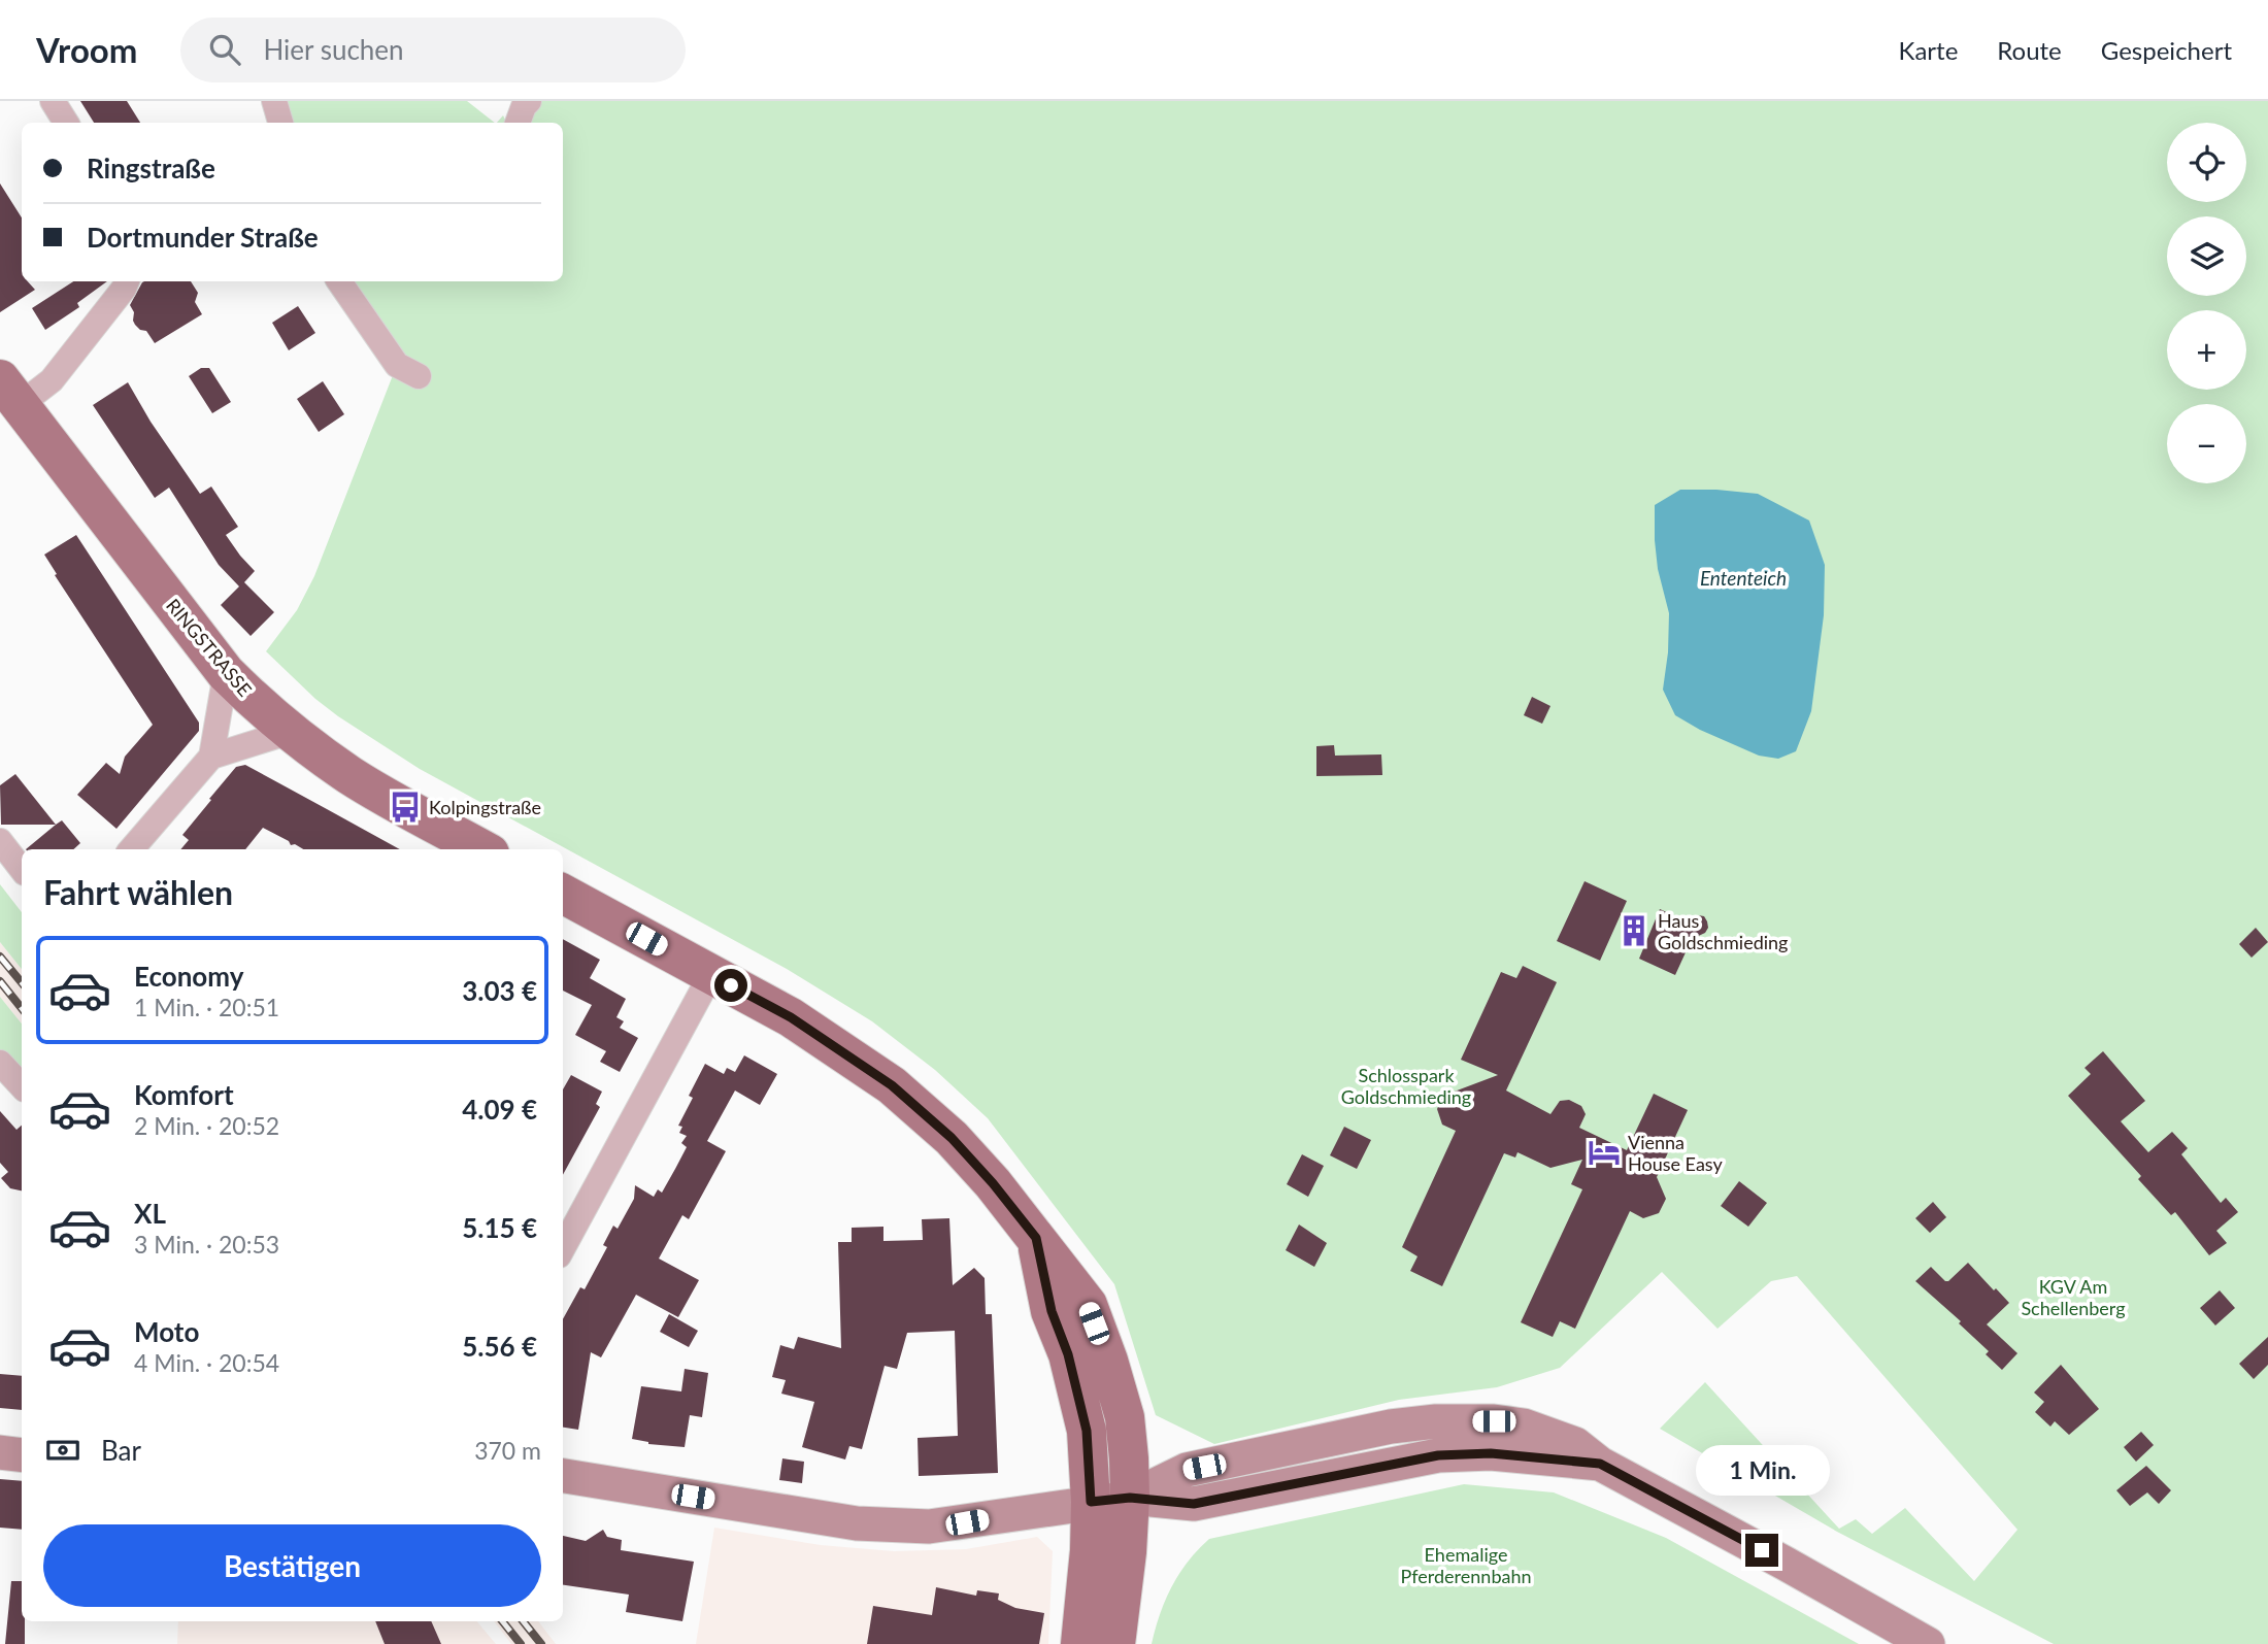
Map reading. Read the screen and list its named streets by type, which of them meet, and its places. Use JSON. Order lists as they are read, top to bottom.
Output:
{
  "streets": {
    "main road": ["RINGSTRASSE"]
  },
  "water": ["Ententeich"],
  "parks": ["Schlosspark Goldschmieding", "KGV Am Schellenberg", "Ehemalige Pferderennbahn"],
  "places": {
    "bus stop": ["Kolpingstraße"],
    "building": ["Haus Goldschmieding"],
    "hotel": ["Vienna House Easy"]
  },
  "page": {
    "header": "Vroom",
    "search": "Hier suchen",
    "nav": ["Karte", "Route", "Gespeichert"],
    "map_buttons": ["+", "−"],
    "banner": ["Ringstraße", "Dortmunder Straße"],
    "heading": "Fahrt wählen",
    "list": [
      {
        "name": "Economy",
        "note": "1 Min. · 20:51",
        "value": "3.03 €"
      },
      {
        "name": "Komfort",
        "note": "2 Min. · 20:52",
        "value": "4.09 €"
      },
      {
        "name": "XL",
        "note": "3 Min. · 20:53",
        "value": "5.15 €"
      },
      {
        "name": "Moto",
        "note": "4 Min. · 20:54",
        "value": "5.56 €"
      }
    ],
    "pay": ["Bar", "370 m"],
    "bubble": "1 Min.",
    "buttons": "Bestätigen"
  }
}
